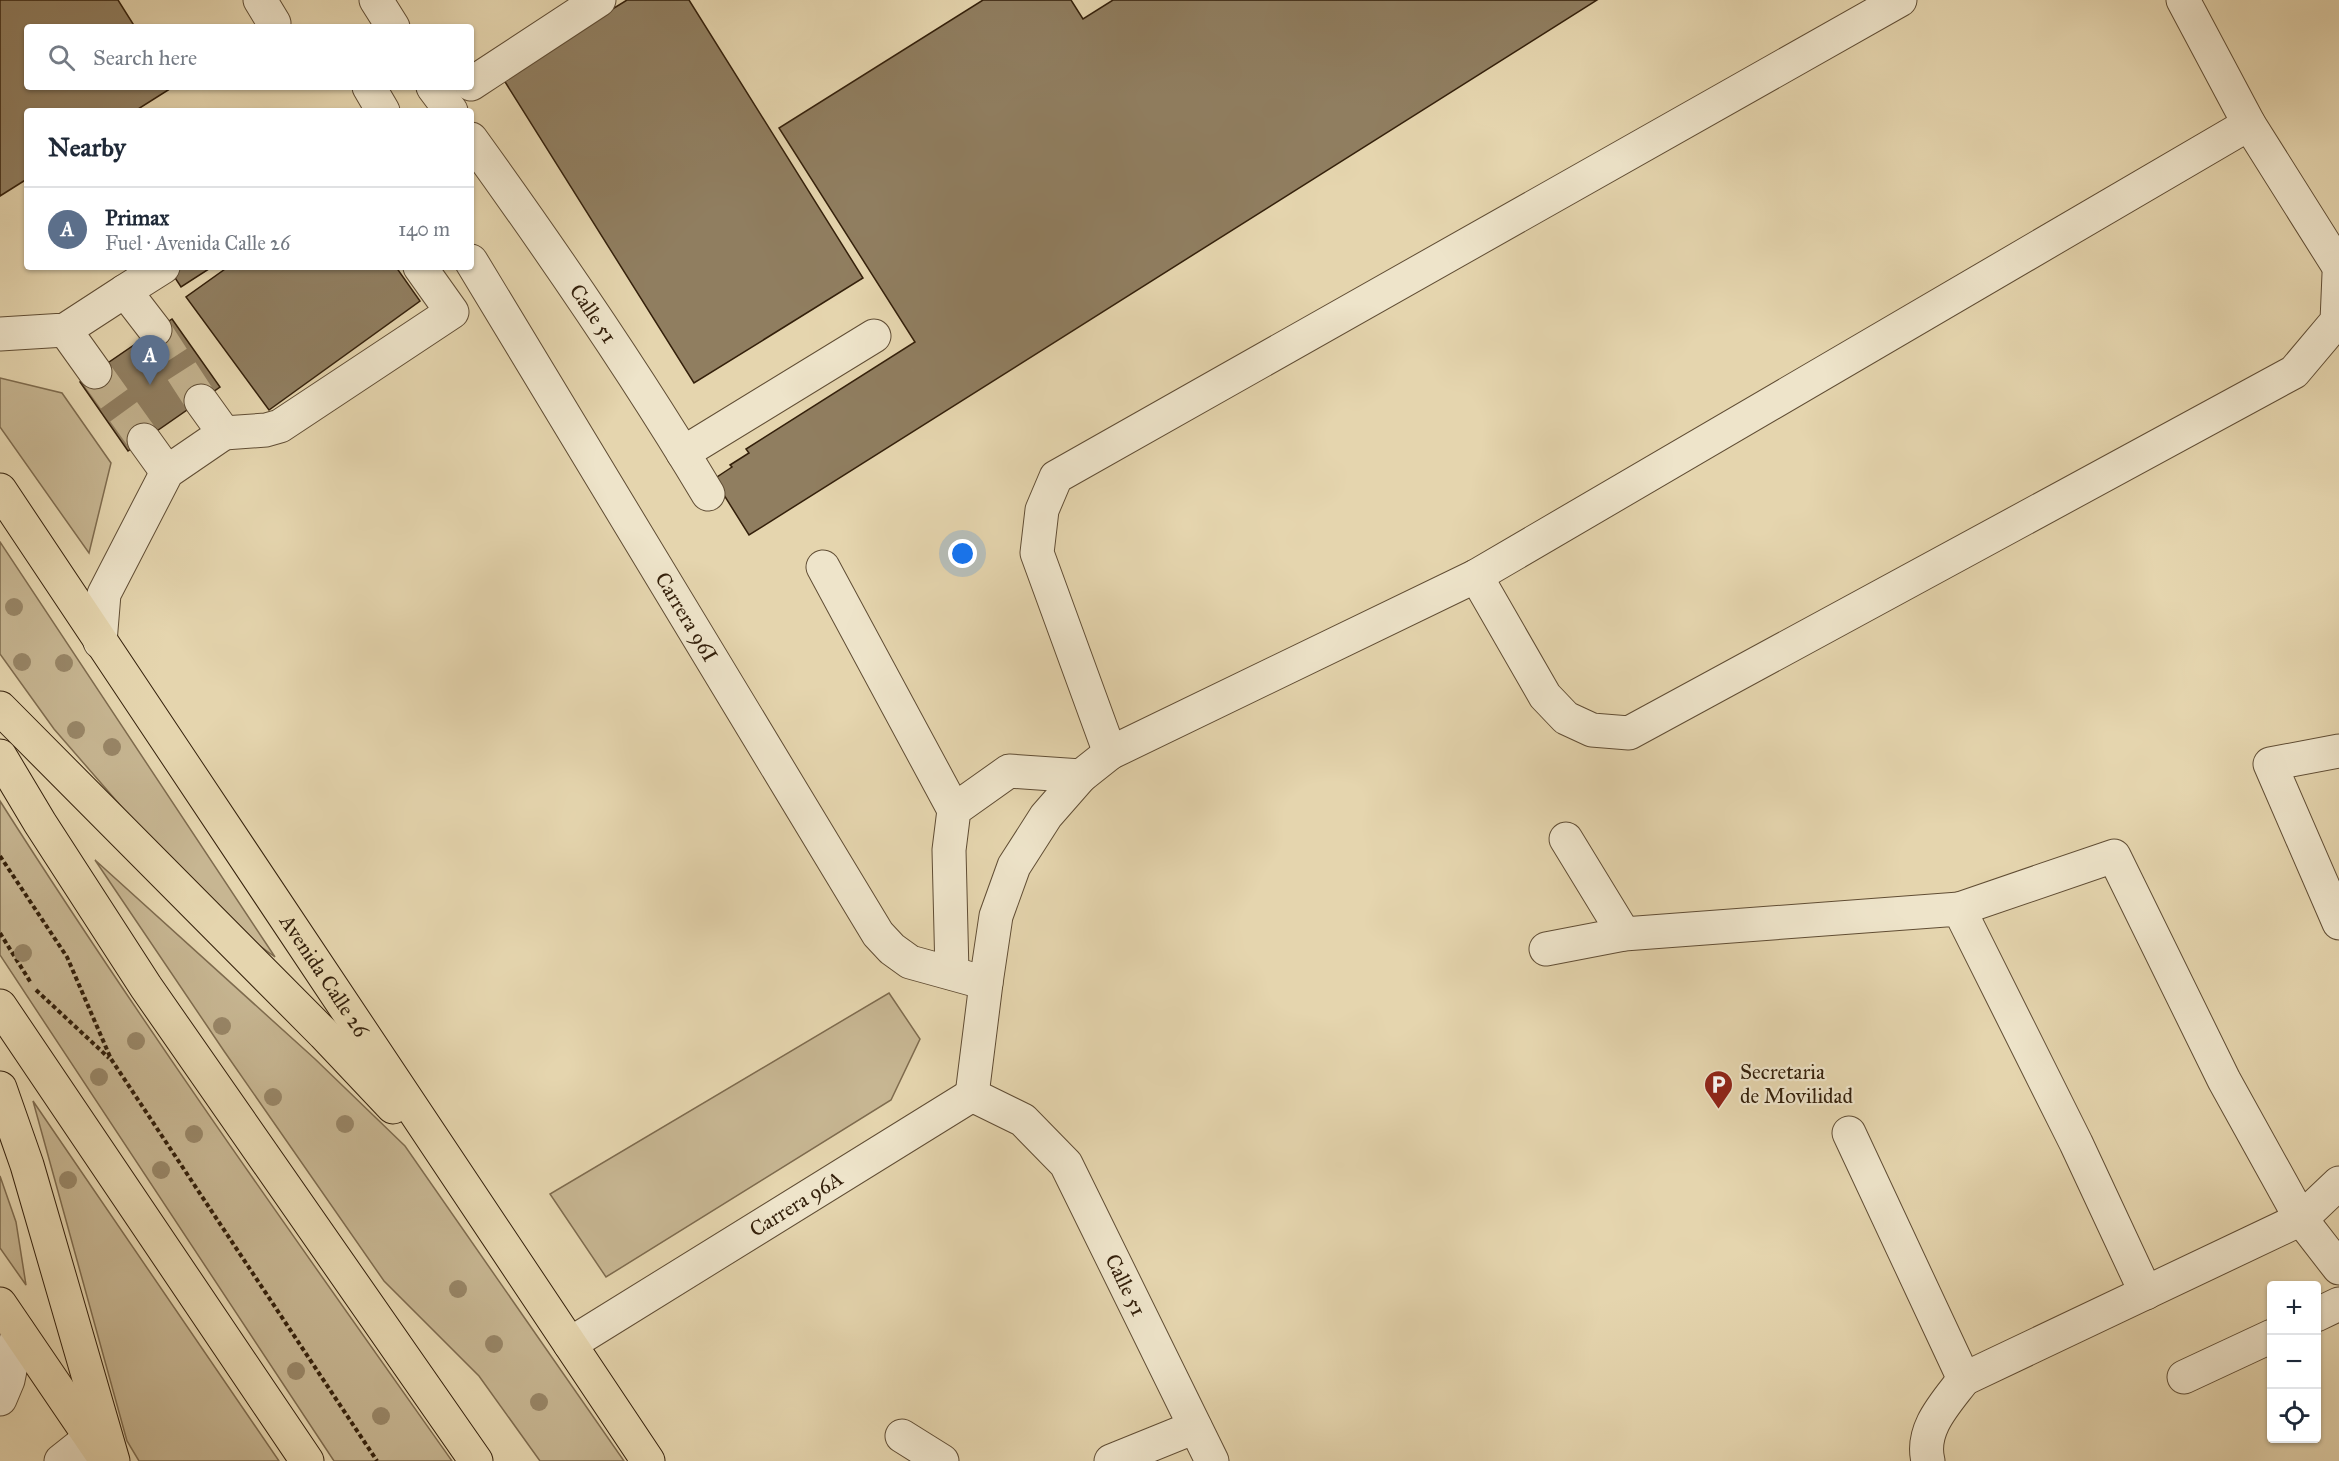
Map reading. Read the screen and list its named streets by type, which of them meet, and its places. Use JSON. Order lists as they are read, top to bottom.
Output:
{
  "streets": {
    "main road": ["Avenida Calle 26"],
    "street": ["Calle 51", "Carrera 96I", "Carrera 96A"]
  },
  "crossings": [
    ["Calle 51", "Carrera 96A"],
    ["Avenida Calle 26", "Carrera 96A"]
  ],
  "places": {
    "parking": ["Secretaria de Movilidad"]
  },
  "page": {
    "search": "Search here",
    "heading": "Nearby",
    "list": [
      {
        "mark": "A",
        "name": "Primax",
        "note": "Fuel · Avenida Calle 26",
        "value": "140 m"
      }
    ],
    "pins": "A",
    "map_buttons": ["+", "−"]
  }
}
